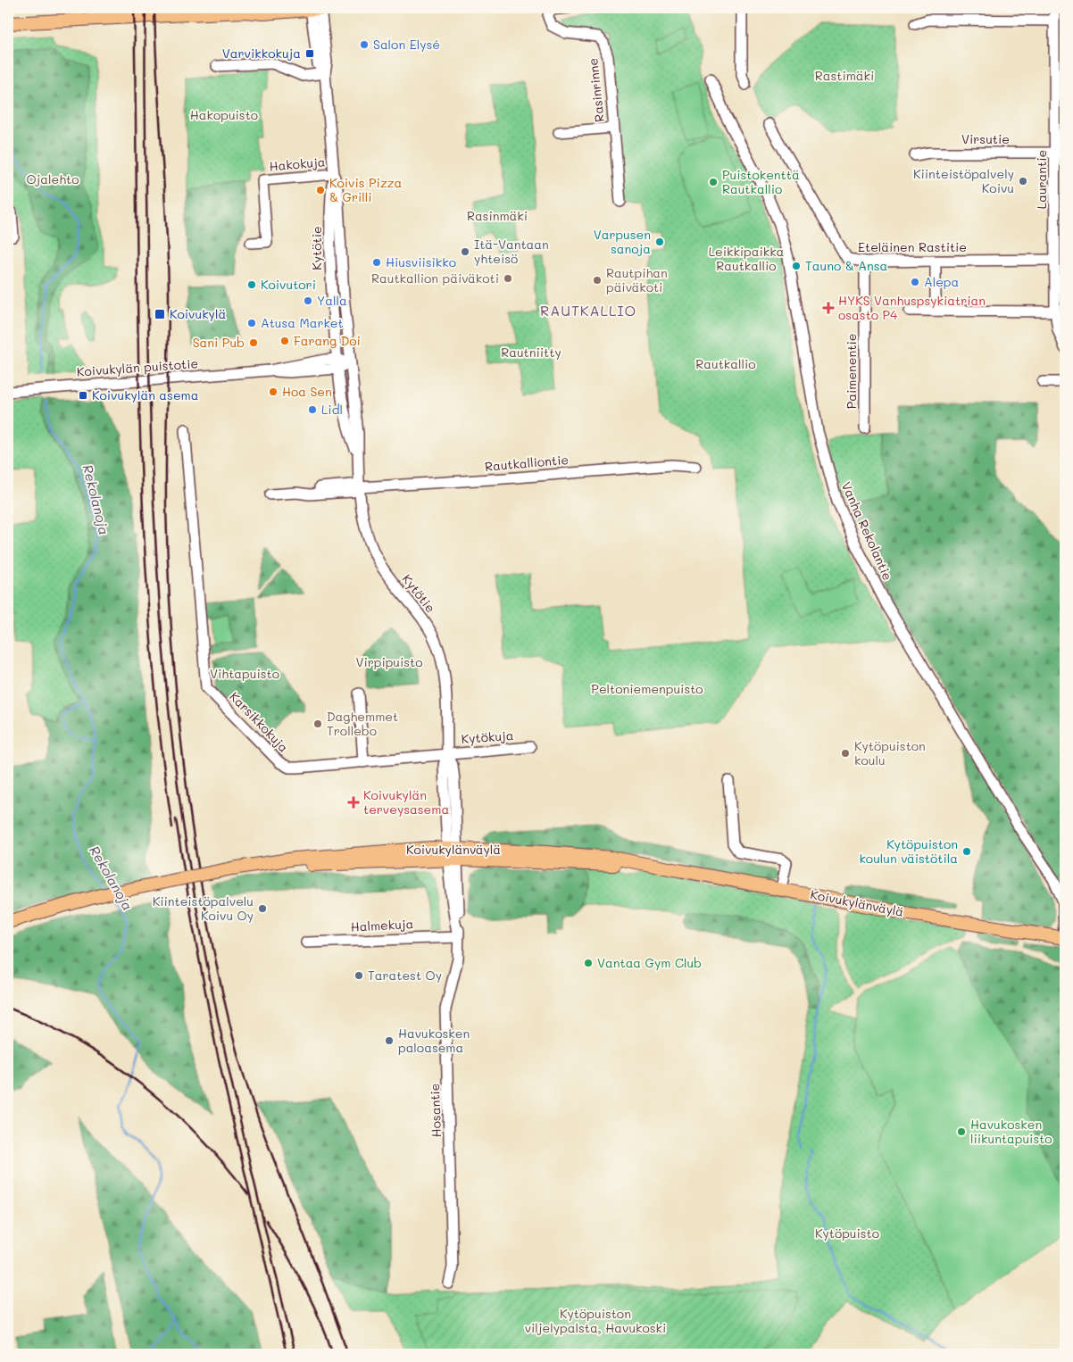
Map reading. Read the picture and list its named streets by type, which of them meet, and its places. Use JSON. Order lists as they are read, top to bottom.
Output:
{
  "streets": {
    "main road": ["Koivukylänväylä"],
    "street": [
      "Rasinrinne",
      "Virsutie",
      "Hakokuja",
      "Laurantie",
      "Eteläinen Rastitie",
      "Kytötie",
      "Koivukylän puistotie",
      "Paimenentie",
      "Rautkalliontie",
      "Vanha Rekolantie",
      "Karsikkokuja",
      "Kytökuja",
      "Halmekuja",
      "Hosantie"
    ]
  },
  "crossings": [
    ["Virsutie", "Laurantie"],
    ["Hakokuja", "Kytötie"],
    ["Laurantie", "Eteläinen Rastitie"],
    ["Eteläinen Rastitie", "Paimenentie"],
    ["Kytötie", "Koivukylän puistotie"],
    ["Kytötie", "Rautkalliontie"],
    ["Kytötie", "Karsikkokuja"],
    ["Kytötie", "Kytökuja"],
    ["Kytötie", "Koivukylänväylä"],
    ["Kytötie", "Hosantie"],
    ["Vanha Rekolantie", "Koivukylänväylä"],
    ["Karsikkokuja", "Kytökuja"],
    ["Koivukylänväylä", "Hosantie"],
    ["Halmekuja", "Hosantie"]
  ],
  "districts": ["RAUTKALLIO"],
  "water": ["Rekolanoja"],
  "parks": [
    "Rastimäki",
    "Hakopuisto",
    "Ojalehto",
    "Rasinmäki",
    "Leikkipaikka Rautkallio",
    "Rautniitty",
    "Rautkallio",
    "Virpipuisto",
    "Vihtapuisto",
    "Peltoniemenpuisto",
    "Kytöpuisto",
    "Kytöpuiston viljelypalsta, Havukoski"
  ],
  "places": {
    "other": [
      "Salon Elysé",
      "Kiinteistöpalvely Koivu",
      "Puistokenttä Rautkallio",
      "Koivis Pizza & Grilli",
      "Varpusen sanoja",
      "Itä-Vantaan yhteisö",
      "Hiusviisikko",
      "Tauno & Ansa",
      "Rautkallion päiväkoti",
      "Rautpihan päiväkoti",
      "Alepa",
      "Koivutori",
      "Yalla",
      "Atusa Market",
      "Farang Doi",
      "Sani Pub",
      "Hoa Sen",
      "Lidl",
      "Daghemmet Trollebo",
      "Kytöpuiston koulu",
      "Kytöpuiston koulun väistötila",
      "Kiinteistöpalvelu Koivu Oy",
      "Vantaa Gym Club",
      "Taratest Oy",
      "Havukosken paloasema",
      "Havukosken liikuntapuisto"
    ],
    "transit": ["Varvikkokuja", "Koivukylä", "Koivukylän asema"],
    "health": ["HYKS Vanhuspsykiatrian osasto P4", "Koivukylän terveysasema"]
  }
}
